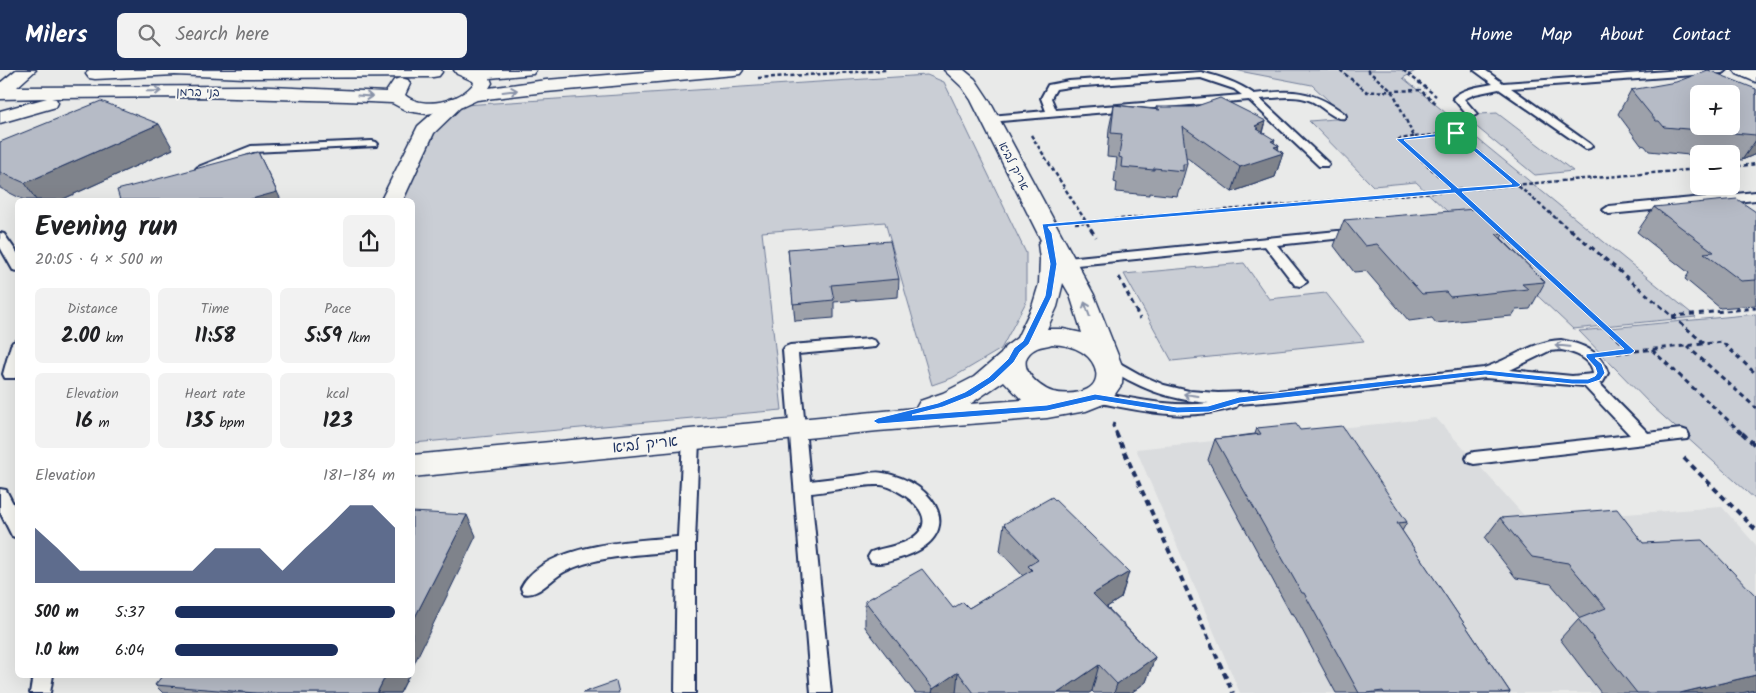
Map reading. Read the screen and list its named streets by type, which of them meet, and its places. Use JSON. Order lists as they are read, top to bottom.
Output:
{
  "streets": {
    "street": ["בני ברמן", "אריק לביא"]
  },
  "page": {
    "header": "Milers",
    "search": "Search here",
    "nav": [
      "Home",
      "Map",
      "About",
      "Contact"
    ],
    "map_buttons": ["+", "−"],
    "heading": ["Evening run", "20:05 · 4 × 500 m"],
    "stats": [
      ["Distance", "2.00 km"],
      ["Time", "11:58"],
      ["Pace", "5:59 /km"],
      ["Elevation", "16 m"],
      ["Heart rate", "135 bpm"],
      ["kcal", "123"]
    ],
    "chart": ["Elevation", "181–184 m"],
    "list": [
      {
        "name": "500 m",
        "note": "5:37"
      },
      {
        "name": "1.0 km",
        "note": "6:04"
      }
    ]
  }
}
